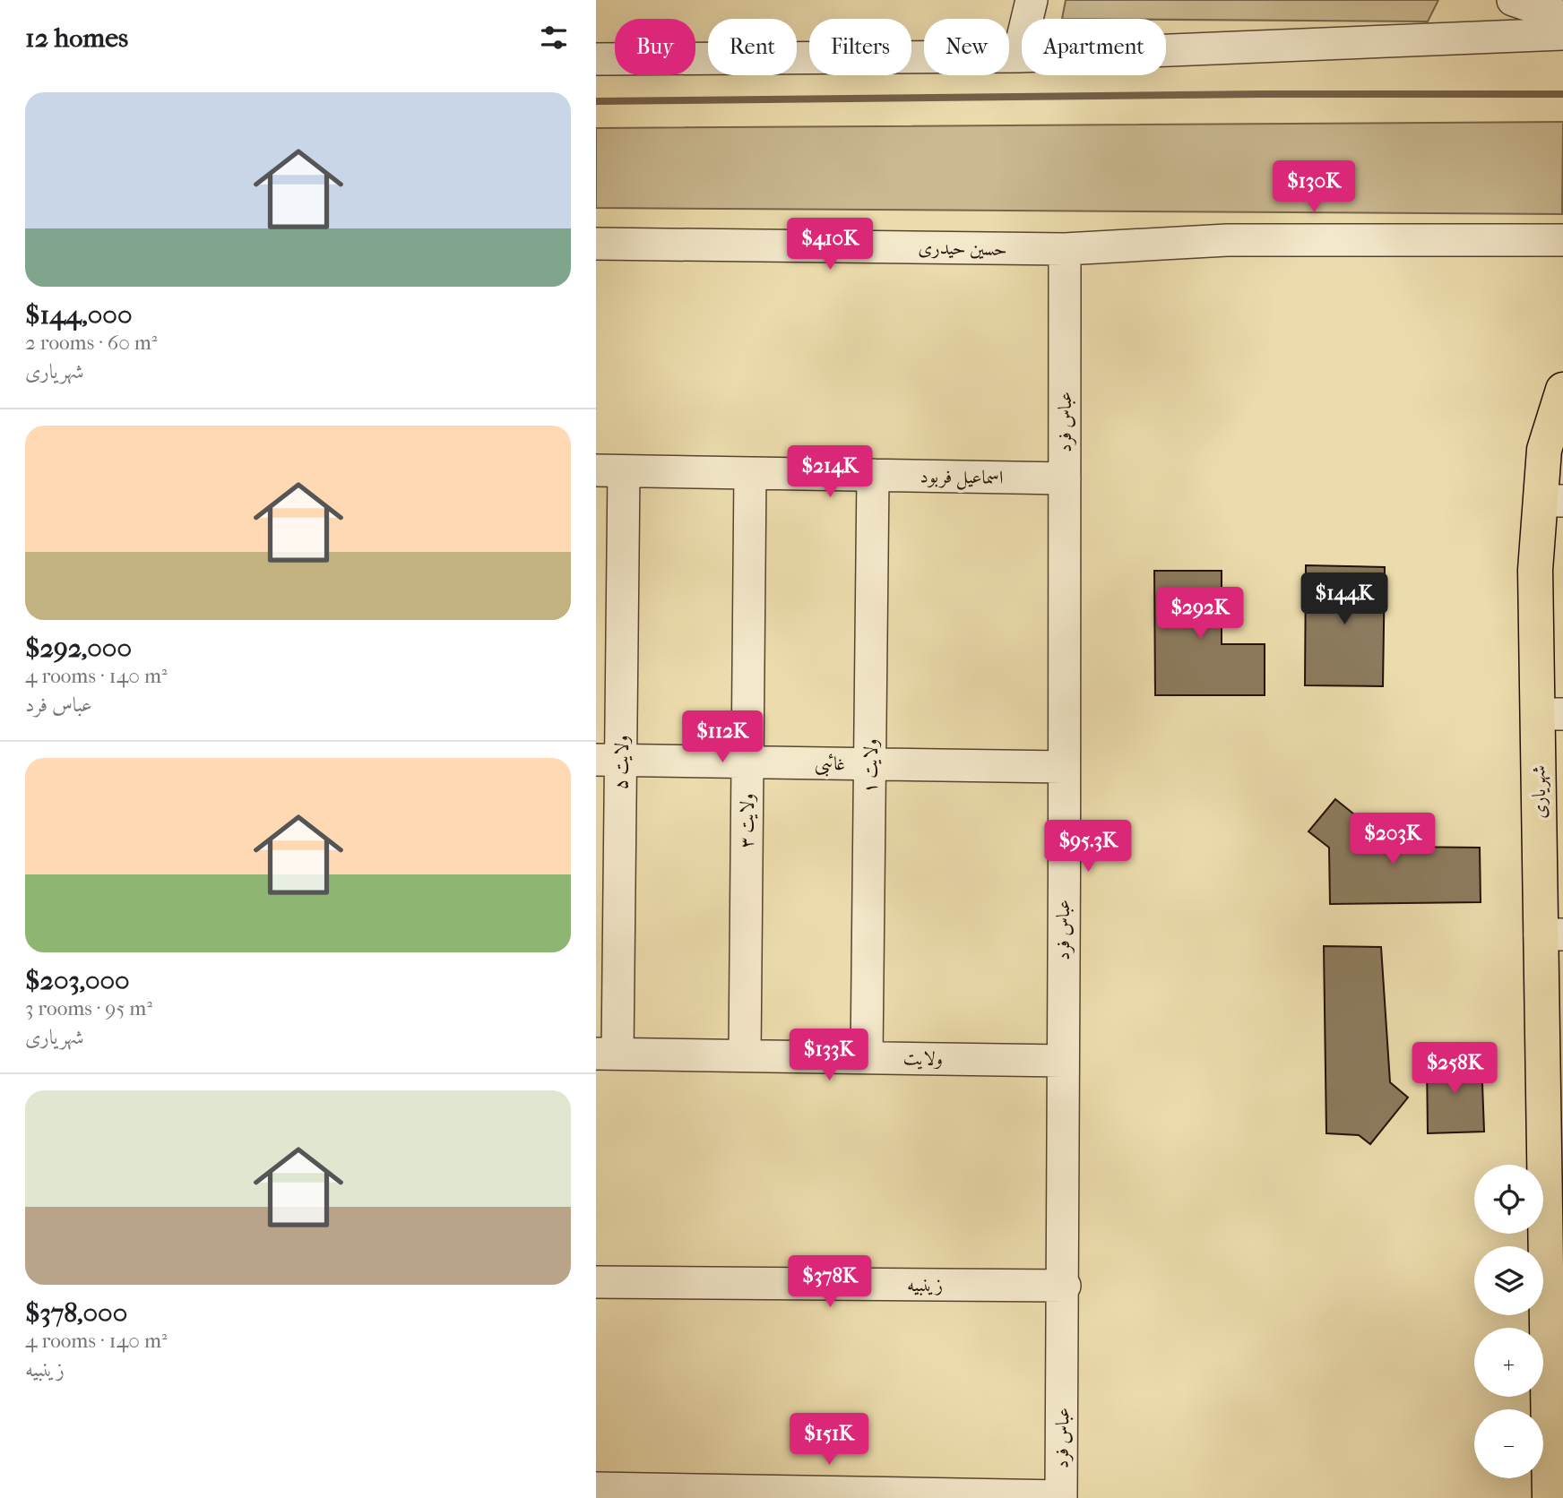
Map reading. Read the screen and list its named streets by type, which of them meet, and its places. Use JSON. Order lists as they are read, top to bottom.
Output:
{
  "streets": {
    "main road": ["شهریاری"],
    "street": [
      "حسین حیدری",
      "عباس فرد",
      "اسماعیل فربود",
      "ولایت ۵",
      "غائبی",
      "ولایت ۱",
      "ولایت ۳",
      "ولایت",
      "زینبیه"
    ]
  },
  "crossings": [
    ["حسین حیدری", "عباس فرد"],
    ["عباس فرد", "اسماعیل فربود"],
    ["عباس فرد", "غائبی"],
    ["عباس فرد", "ولایت"],
    ["عباس فرد", "زینبیه"],
    ["اسماعیل فربود", "ولایت ۵"],
    ["اسماعیل فربود", "ولایت ۱"],
    ["اسماعیل فربود", "ولایت ۳"],
    ["ولایت ۵", "غائبی"],
    ["ولایت ۵", "ولایت"],
    ["غائبی", "ولایت ۱"],
    ["غائبی", "ولایت ۳"],
    ["ولایت ۱", "ولایت"],
    ["ولایت ۳", "ولایت"]
  ],
  "page": {
    "heading": "12 homes",
    "chip": [
      "Buy",
      "Rent",
      "Filters",
      "New",
      "Apartment"
    ],
    "list": [
      {
        "name": "$144,000",
        "note": "2 rooms · 60 m² · شهریاری"
      },
      {
        "name": "$292,000",
        "note": "4 rooms · 140 m² · عباس فرد"
      },
      {
        "name": "$203,000",
        "note": "3 rooms · 95 m² · شهریاری"
      },
      {
        "name": "$378,000",
        "note": "4 rooms · 140 m² · زینبیه"
      }
    ],
    "price": [
      "$130K",
      "$410K",
      "$214K",
      "$144K",
      "$292K",
      "$112K",
      "$203K",
      "$95.3K",
      "$133K",
      "$258K",
      "$378K",
      "$151K"
    ],
    "map_buttons": ["+", "−"]
  }
}
